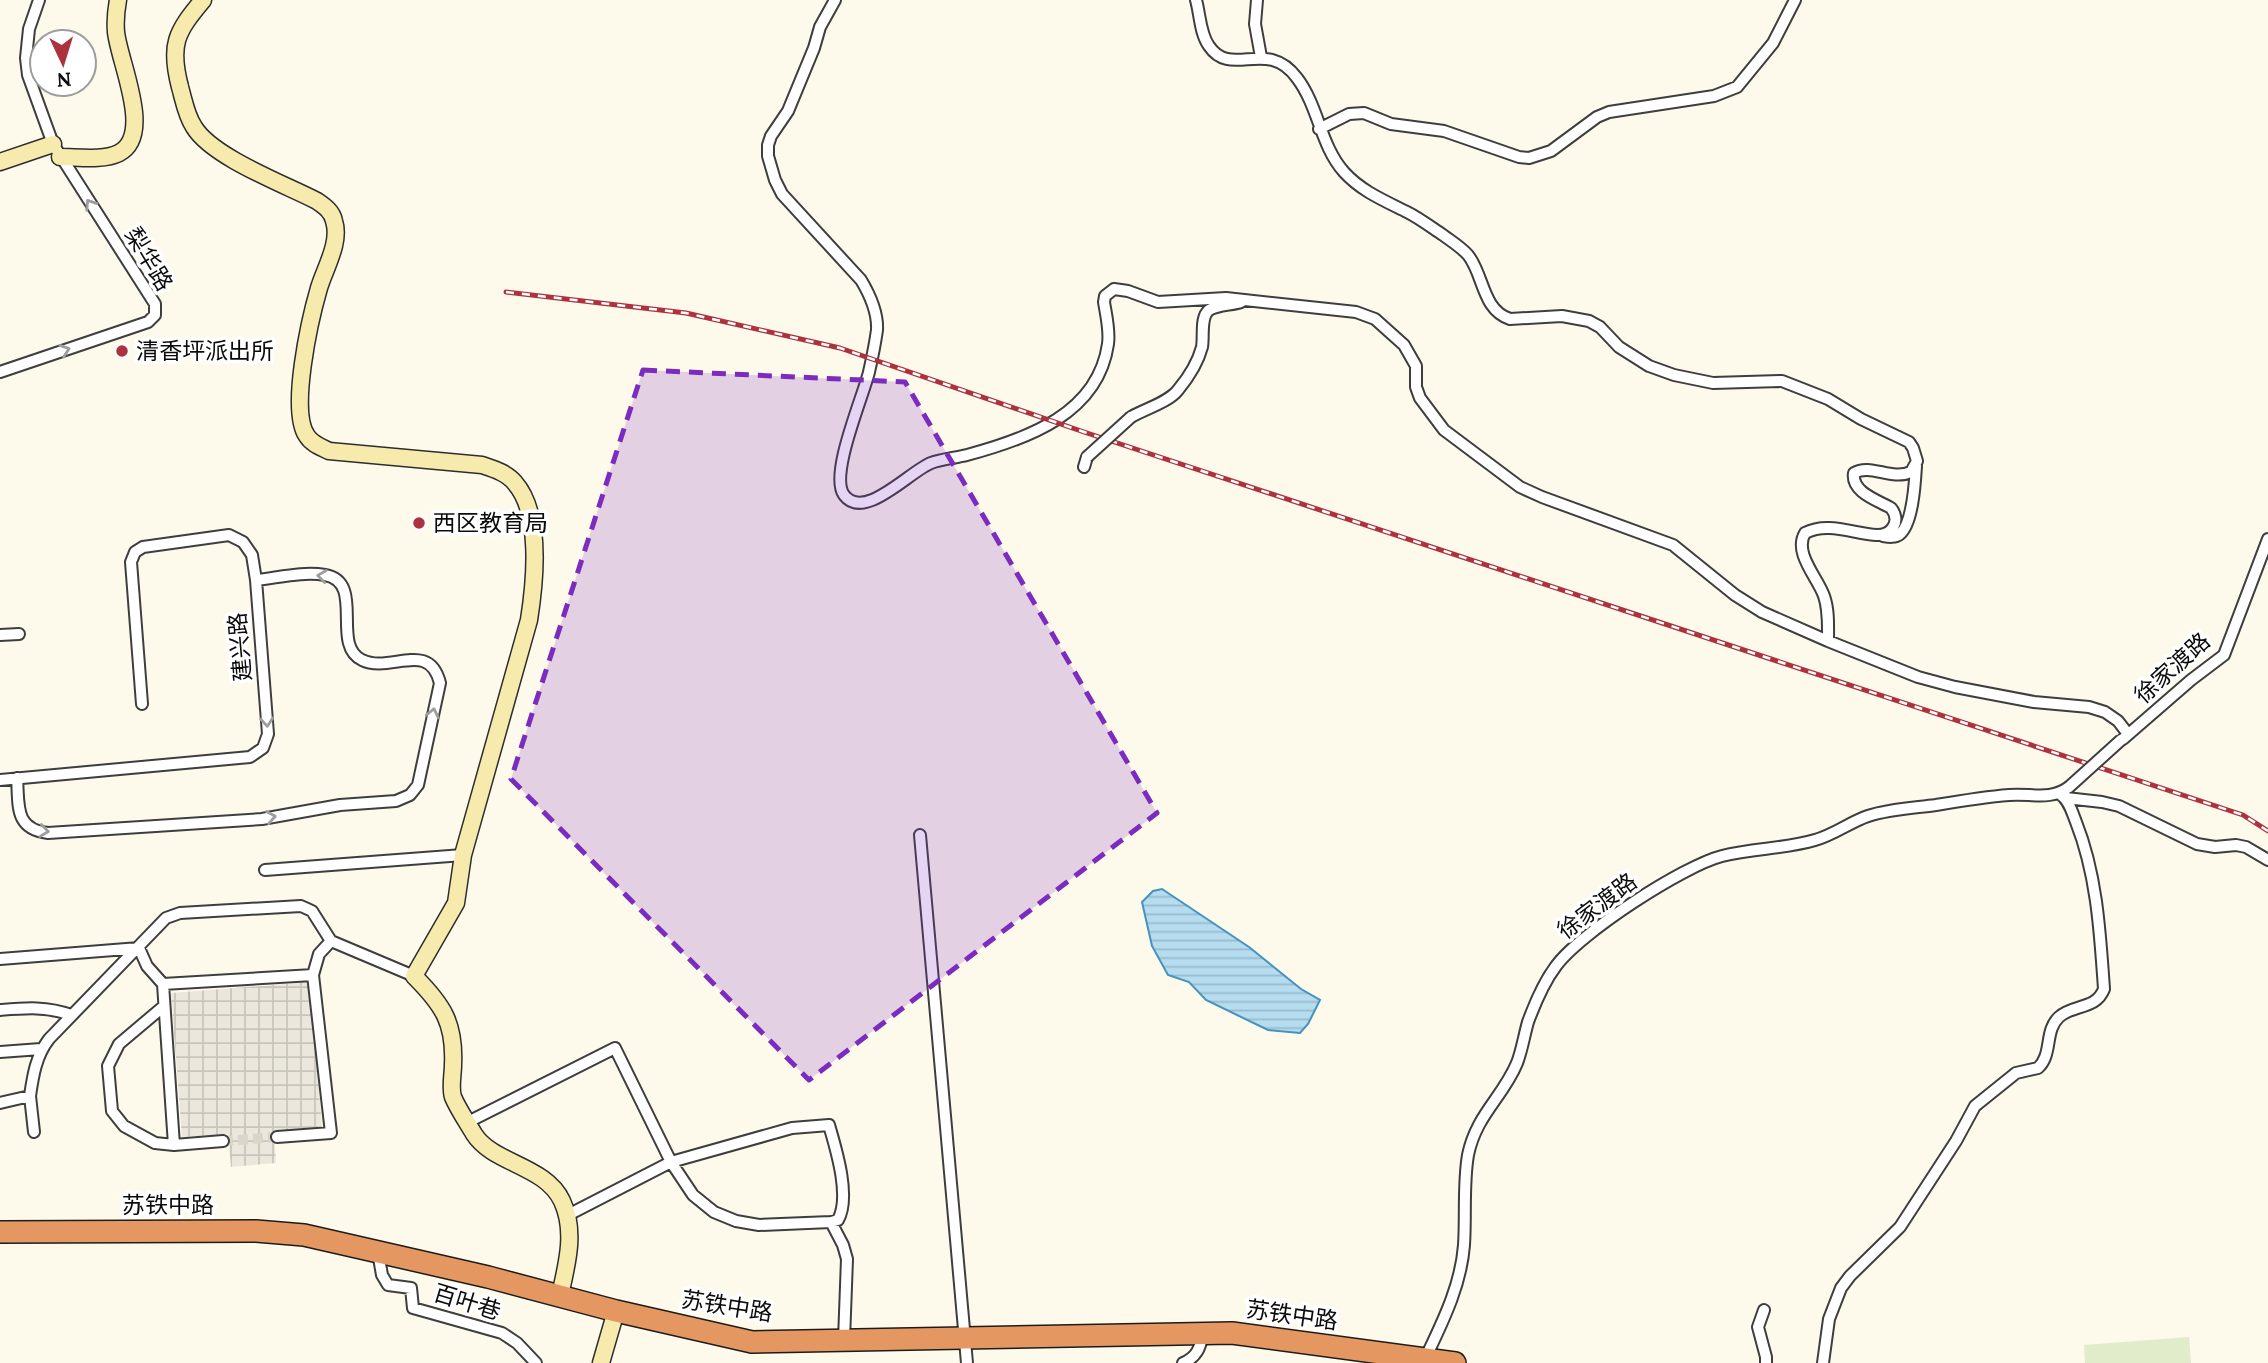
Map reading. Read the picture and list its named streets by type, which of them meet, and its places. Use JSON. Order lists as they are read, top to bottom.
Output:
{
  "streets": {
    "highway": ["苏铁中路"],
    "street": [
      "梨华路",
      "建兴路",
      "徐家渡路",
      "百叶巷"
    ]
  },
  "crossings": [
    ["徐家渡路", "苏铁中路"],
    ["苏铁中路", "百叶巷"]
  ],
  "places": ["清香坪派出所", "西区教育局"],
  "north": "bottom"
}
